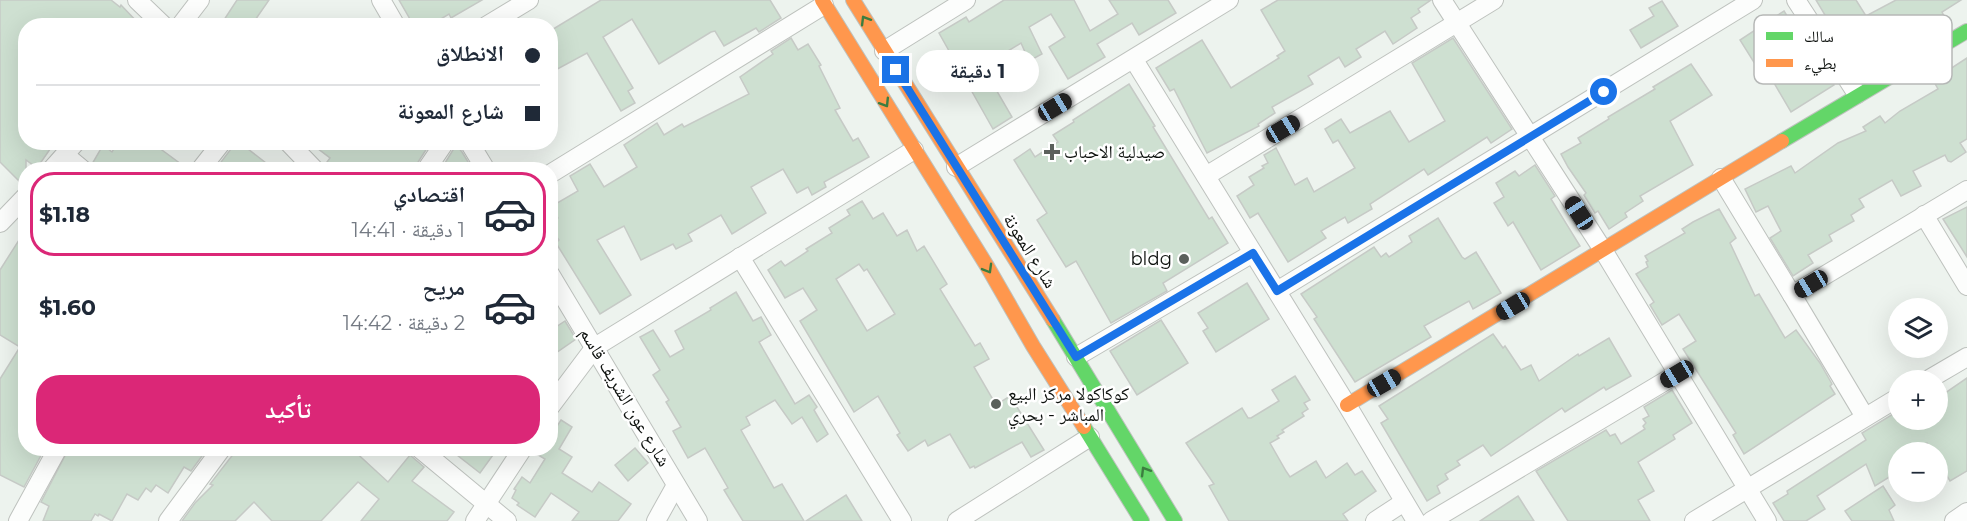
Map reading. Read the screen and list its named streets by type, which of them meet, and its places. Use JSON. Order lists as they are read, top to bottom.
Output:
{
  "streets": {
    "main road": ["شارع المعونة"],
    "street": ["شارع عون الشريف قاسم"]
  },
  "places": {
    "health": ["صيدلية الاحباب"],
    "other": ["bldg", "كوكاكولا مركز البيع المباشر - بحري"]
  },
  "legend": ["سالك", "بطيء"],
  "page": {
    "banner": ["الانطلاق", "شارع المعونة"],
    "bubble": "1 دقيقة",
    "list": [
      {
        "name": "اقتصادي",
        "note": "1 دقيقة · 14:41",
        "value": "$1.18"
      },
      {
        "name": "مريح",
        "note": "2 دقيقة · 14:42",
        "value": "$1.60"
      }
    ],
    "map_buttons": ["+", "−"],
    "buttons": "تأكيد"
  }
}
